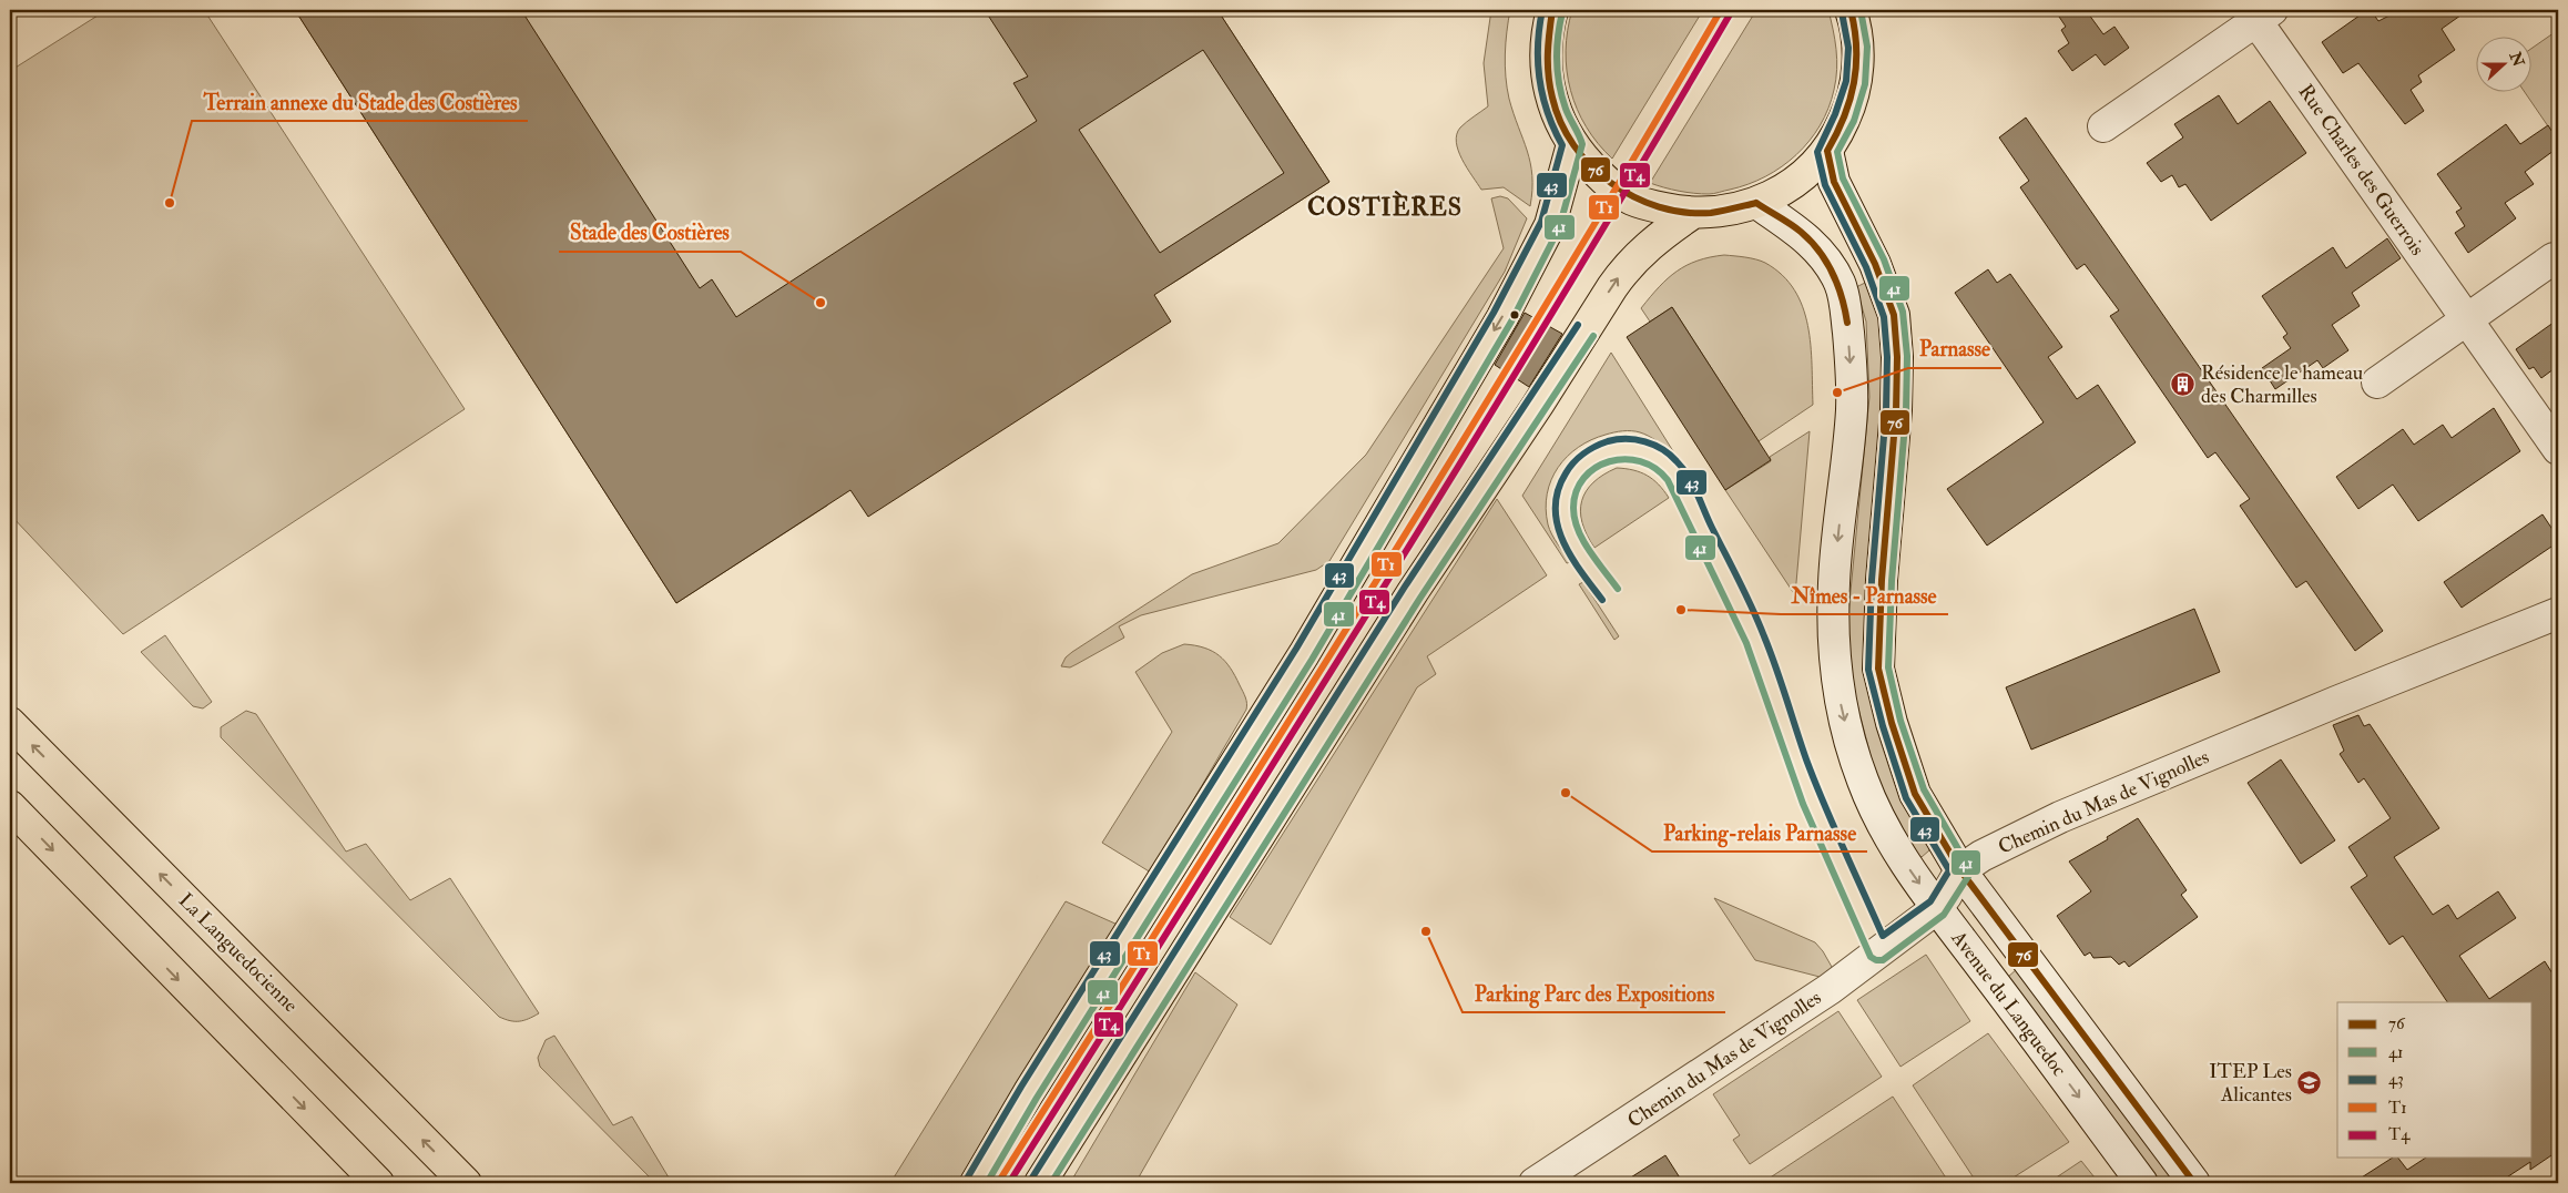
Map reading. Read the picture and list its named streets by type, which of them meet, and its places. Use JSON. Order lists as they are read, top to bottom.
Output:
{
  "streets": {
    "main road": ["La Languedocienne"],
    "street": ["Rue Charles des Guerrois", "Chemin du Mas de Vignolles", "Avenue du Languedoc"]
  },
  "crossings": [
    ["Chemin du Mas de Vignolles", "Avenue du Languedoc"]
  ],
  "districts": ["COSTIÈRES"],
  "places": {
    "other": [
      "Terrain annexe du Stade des Costières",
      "Stade des Costières",
      "Parnasse",
      "Nîmes - Parnasse",
      "Parking-relais Parnasse",
      "Parking Parc des Expositions"
    ],
    "building": ["Résidence le hameau des Charmilles"],
    "school or university": ["ITEP Les Alicantes"]
  },
  "lines": [
    "transit line 76",
    "transit line 41",
    "transit line 43",
    "transit line T1",
    "transit line T4"
  ],
  "legend": [
    "76",
    "41",
    "43",
    "T1",
    "T4"
  ],
  "north": "right"
}
